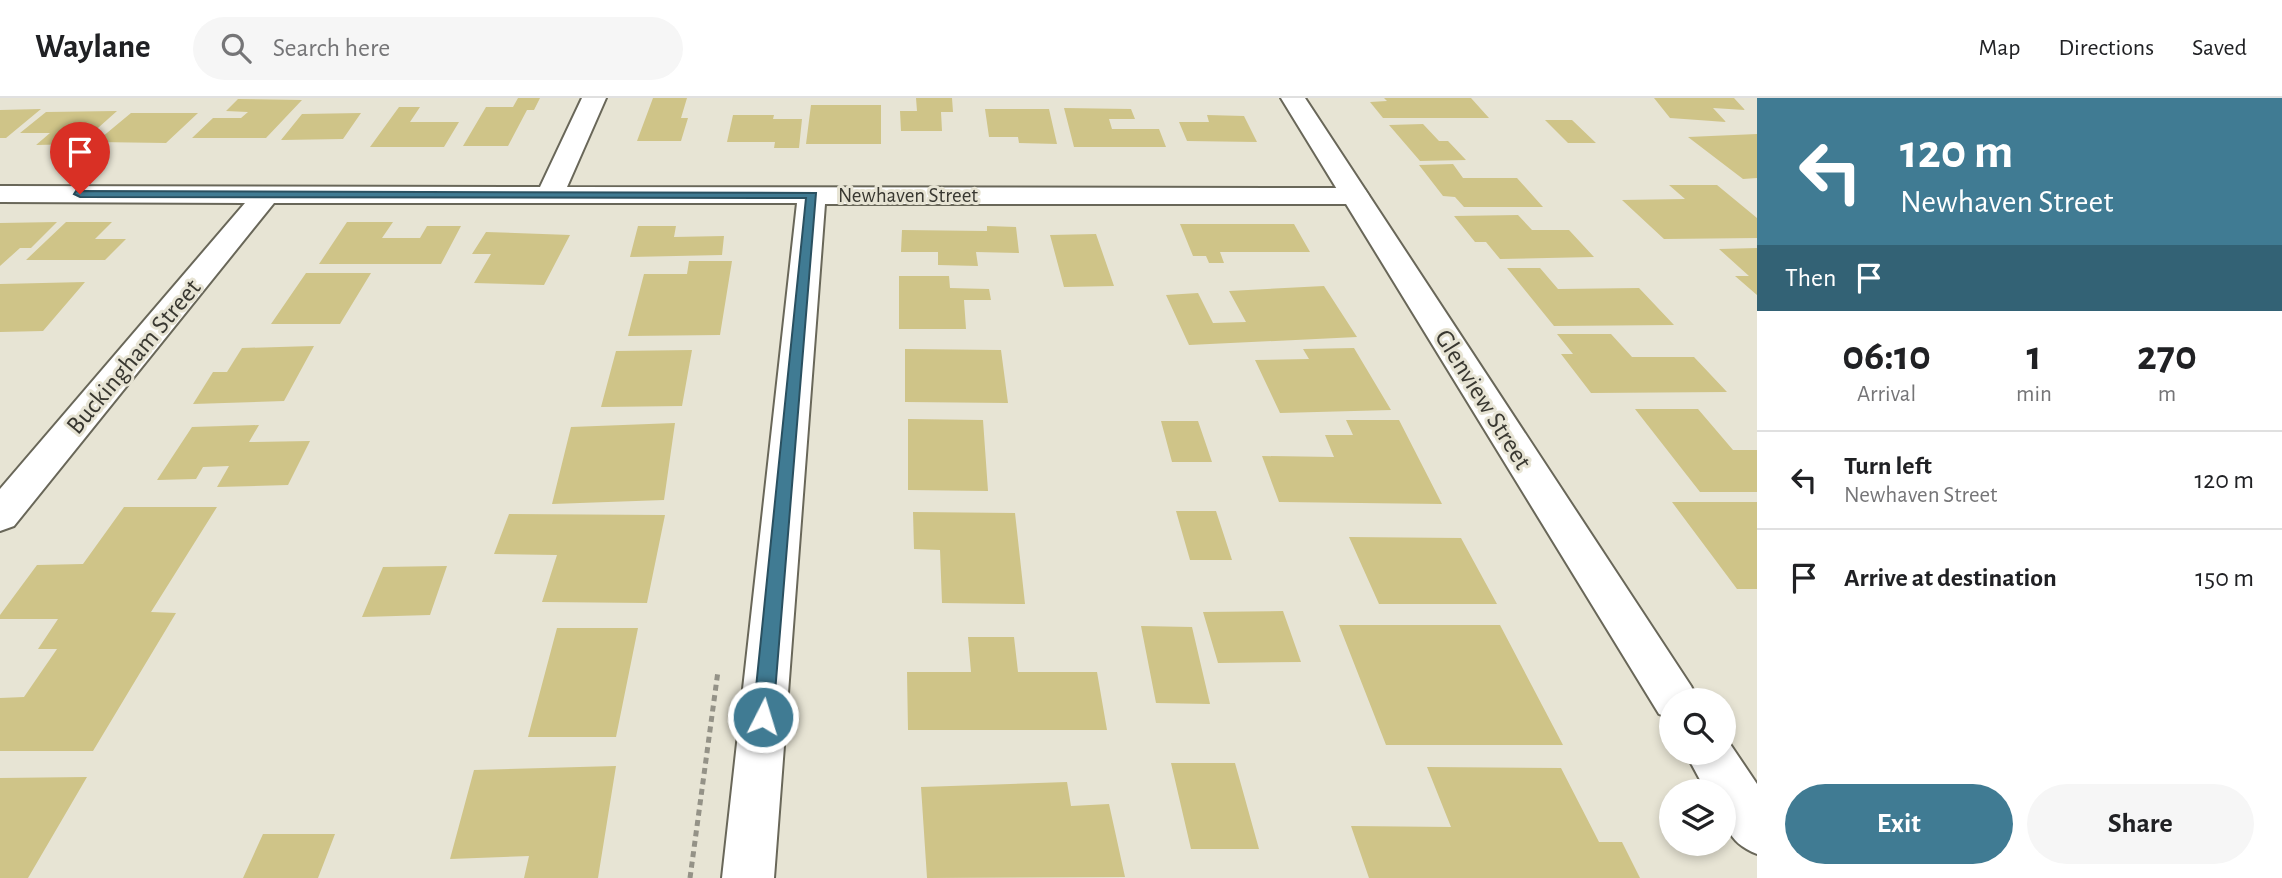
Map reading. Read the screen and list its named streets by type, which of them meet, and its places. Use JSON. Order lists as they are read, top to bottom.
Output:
{
  "streets": {
    "street": ["Newhaven Street", "Buckingham Street", "Glenview Street"]
  },
  "crossings": [
    ["Newhaven Street", "Buckingham Street"],
    ["Newhaven Street", "Glenview Street"]
  ],
  "page": {
    "header": "Waylane",
    "search": "Search here",
    "nav": ["Map", "Directions", "Saved"],
    "turn": ["120 m", "Newhaven Street"],
    "then": "Then",
    "eta": [
      "06:10",
      "Arrival",
      "1",
      "min",
      "270",
      "m"
    ],
    "list": [
      {
        "name": "Turn left",
        "note": "Newhaven Street",
        "value": "120 m"
      },
      {
        "name": "Arrive at destination",
        "value": "150 m"
      }
    ],
    "buttons": ["Exit", "Share"]
  }
}
